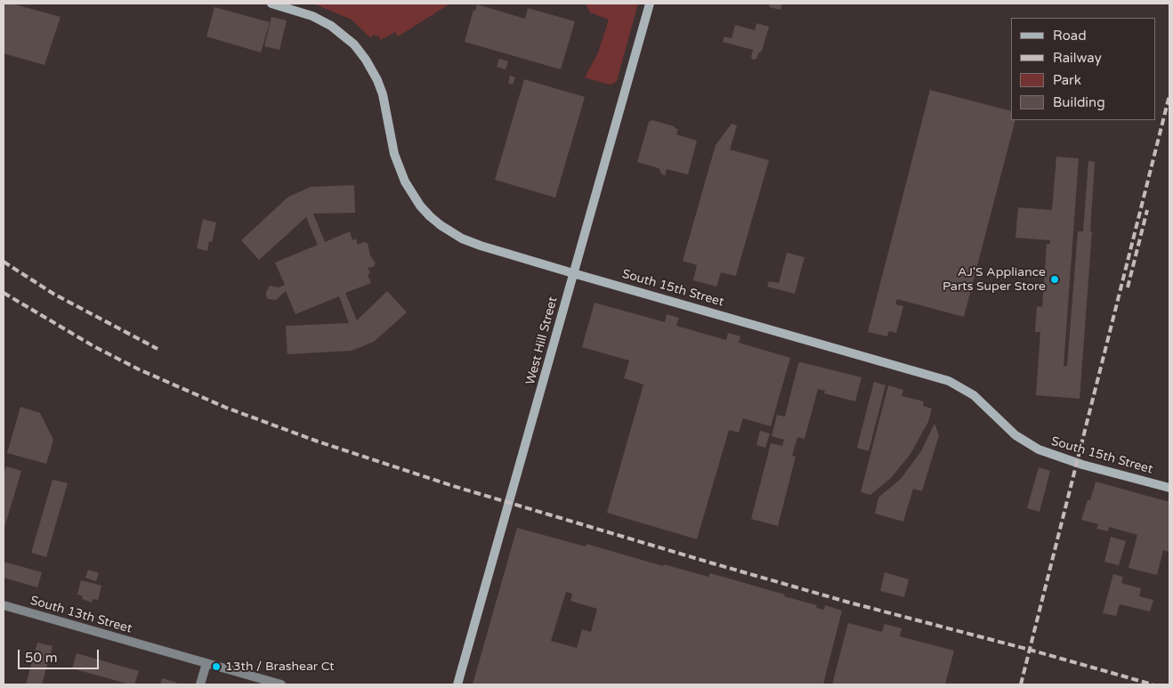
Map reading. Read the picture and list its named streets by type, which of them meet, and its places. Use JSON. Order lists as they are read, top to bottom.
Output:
{
  "streets": {
    "street": ["South 15th Street", "West Hill Street", "South 13th Street"]
  },
  "crossings": [
    ["South 15th Street", "West Hill Street"]
  ],
  "places": ["AJ'S Appliance Parts Super Store", "13th / Brashear Ct"],
  "legend": [
    "Road",
    "Railway",
    "Park",
    "Building"
  ],
  "scale_bar": "50 m"
}
